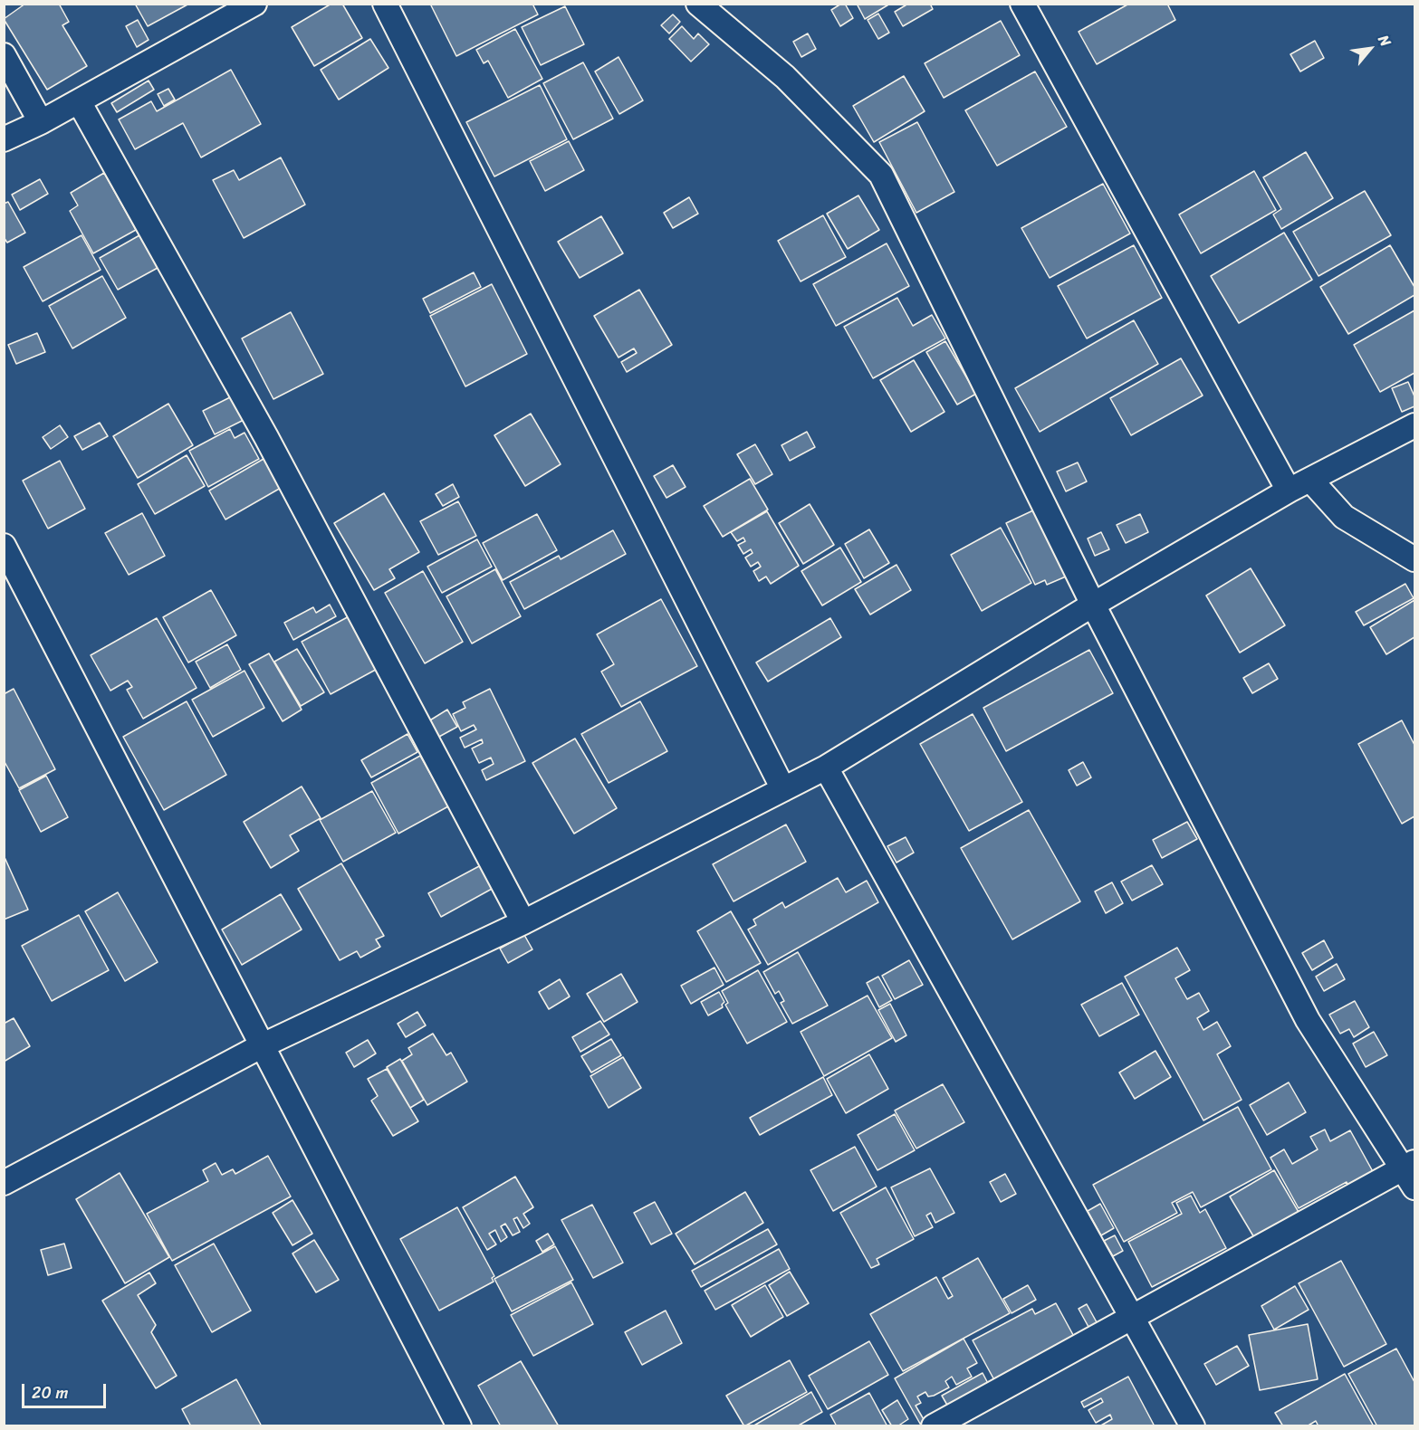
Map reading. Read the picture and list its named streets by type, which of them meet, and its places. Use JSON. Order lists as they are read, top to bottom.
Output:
{
  "scale_bar": "20 m",
  "north": "top right"
}
